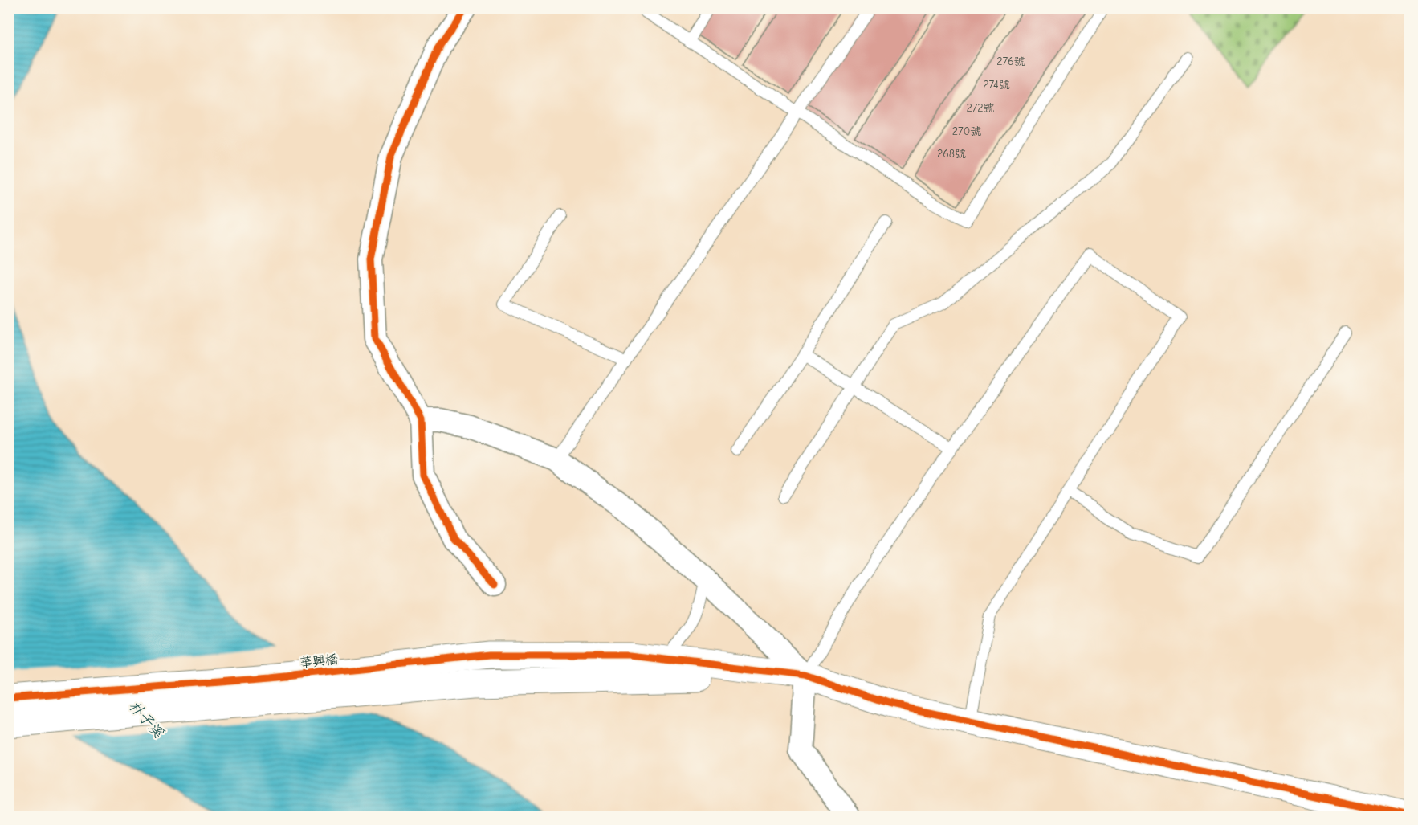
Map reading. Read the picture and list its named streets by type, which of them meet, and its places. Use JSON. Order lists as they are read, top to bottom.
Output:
{
  "streets": {
    "street": ["華興橋"]
  },
  "water": ["朴子溪"],
  "house_numbers": [
    "276號",
    "274號",
    "272號",
    "270號",
    "268號"
  ]
}
